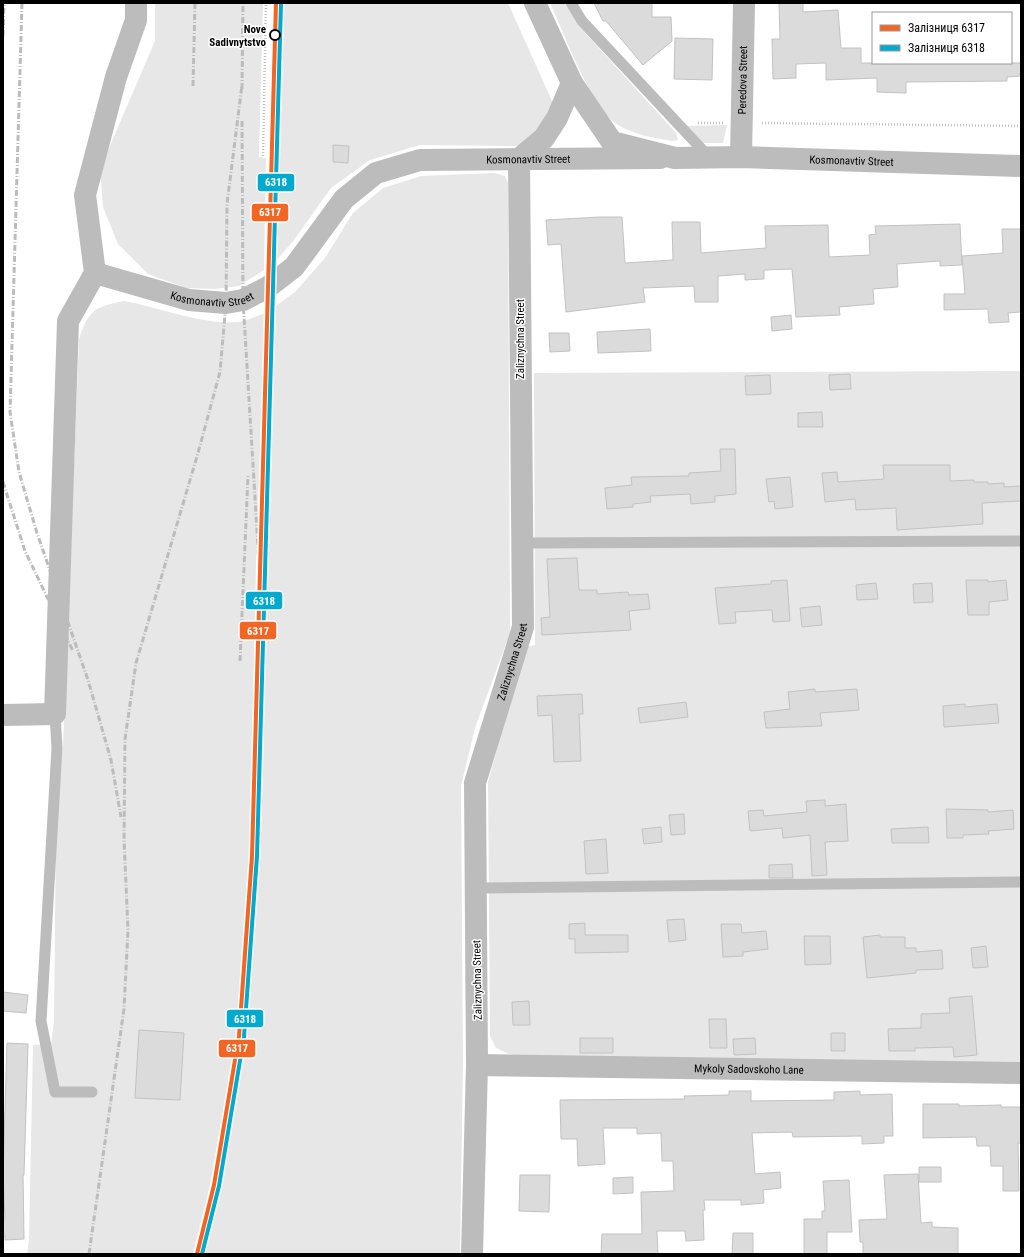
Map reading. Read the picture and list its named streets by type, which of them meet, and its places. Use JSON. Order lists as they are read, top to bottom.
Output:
{
  "streets": {
    "street": [
      "Peredova Street",
      "Kosmonavtiv Street",
      "Zaliznychna Street",
      "Mykoly Sadovskoho Lane"
    ]
  },
  "crossings": [
    ["Peredova Street", "Kosmonavtiv Street"],
    ["Kosmonavtiv Street", "Zaliznychna Street"],
    ["Zaliznychna Street", "Mykoly Sadovskoho Lane"]
  ],
  "places": ["Nove Sadivnytstvo"],
  "lines": ["rail line 6317", "rail line 6318"],
  "legend": ["Залізниця 6317", "Залізниця 6318"]
}
